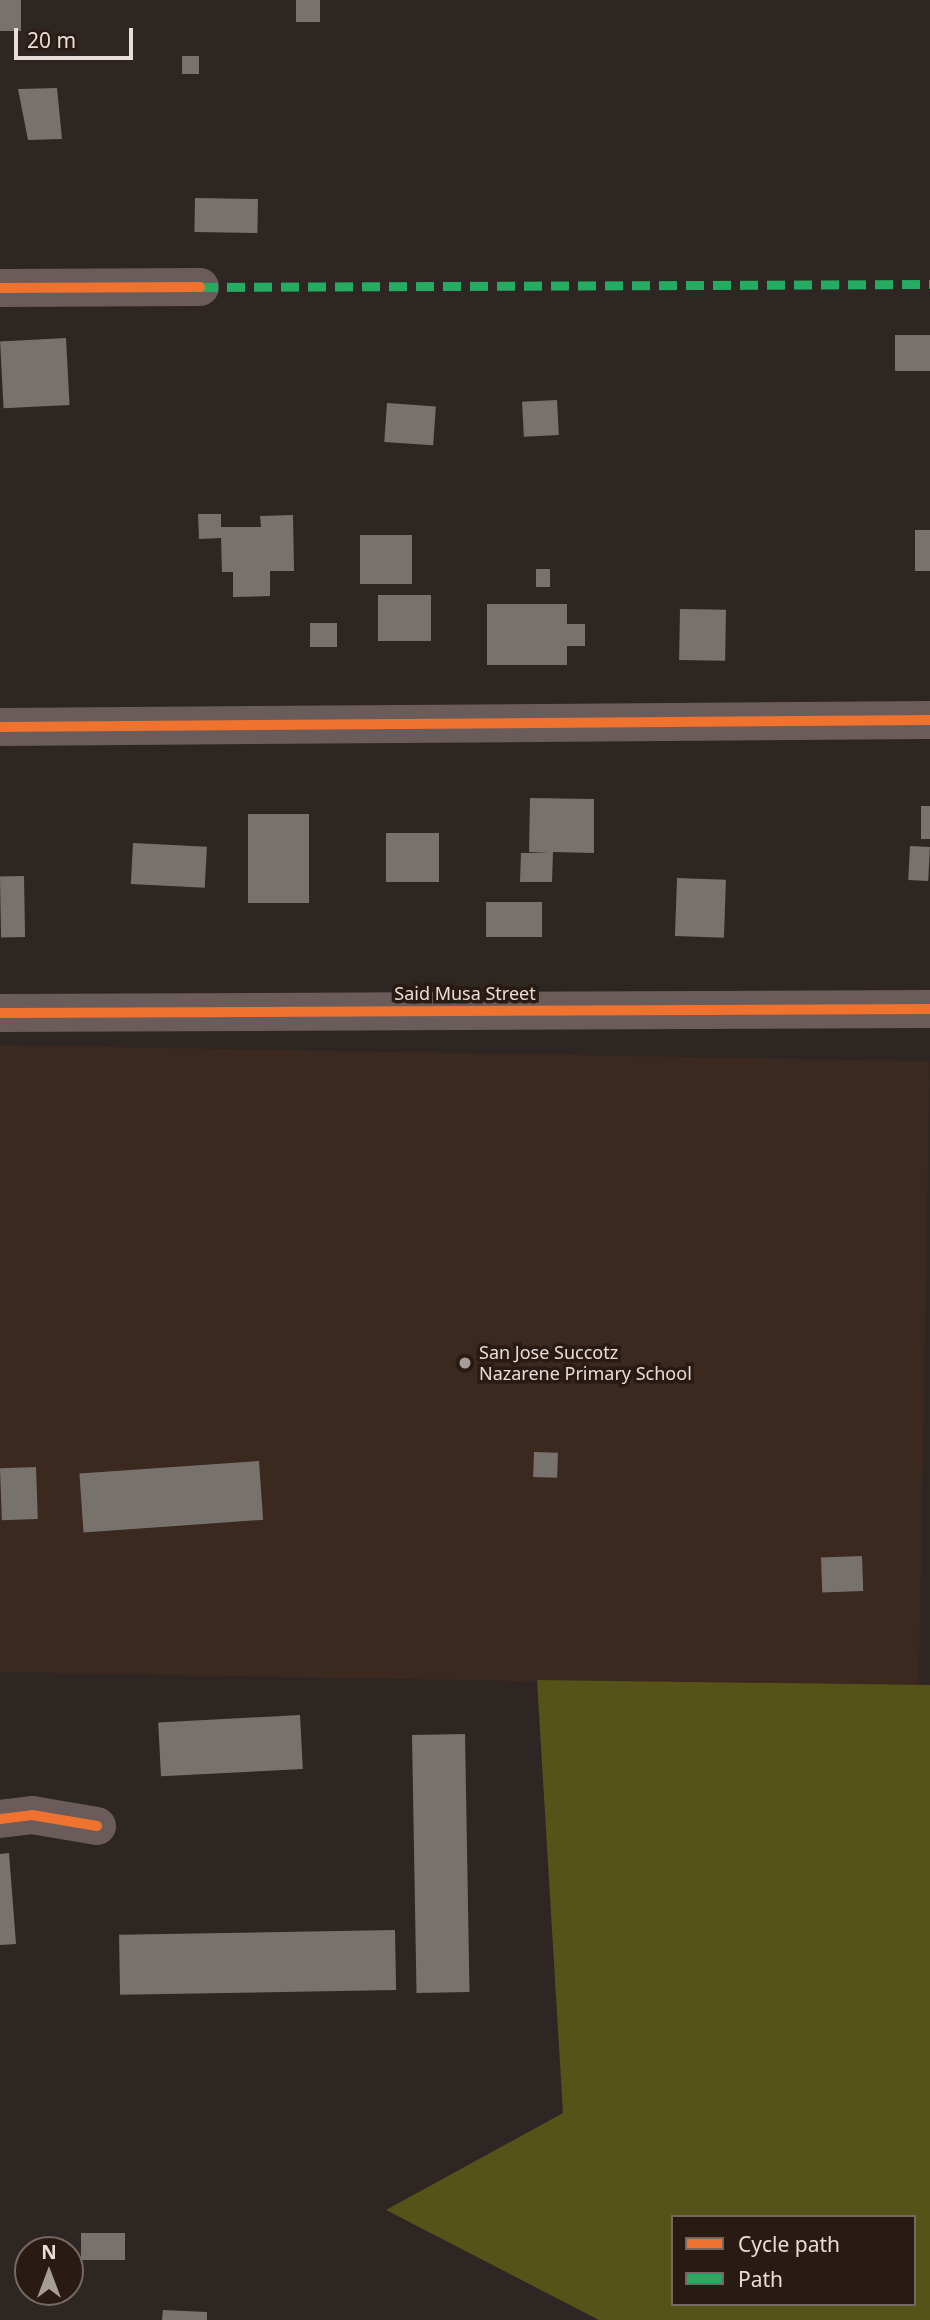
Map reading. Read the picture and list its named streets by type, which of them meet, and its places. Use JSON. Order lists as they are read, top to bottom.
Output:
{
  "streets": {
    "street": ["Said Musa Street"]
  },
  "places": ["San Jose Succotz Nazarene Primary School"],
  "legend": ["Cycle path", "Path"],
  "scale_bar": "20 m",
  "north": "top"
}
